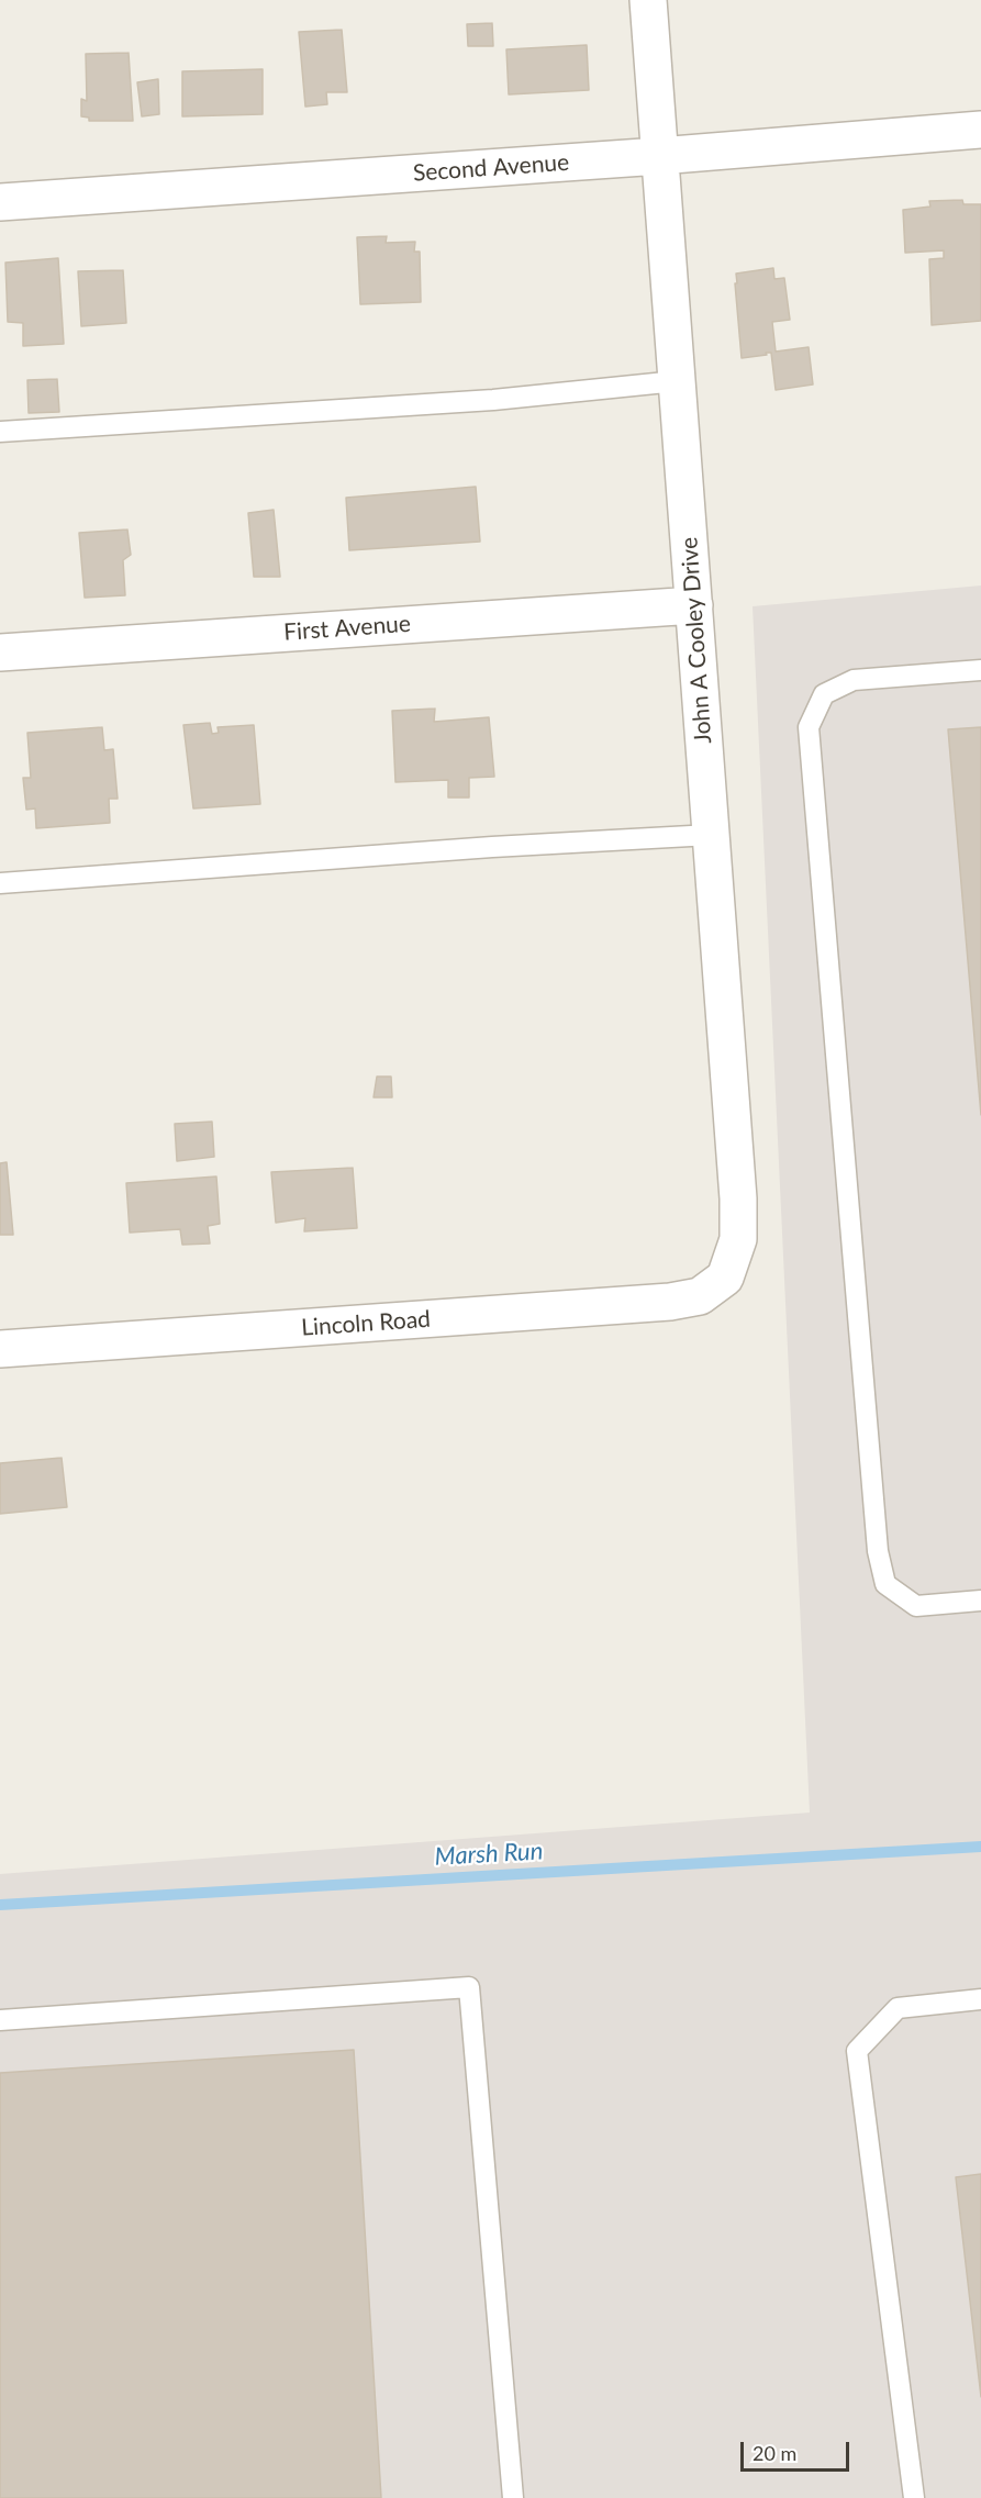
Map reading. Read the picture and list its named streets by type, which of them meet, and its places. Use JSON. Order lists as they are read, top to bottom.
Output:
{
  "streets": {
    "street": [
      "Second Avenue",
      "First Avenue",
      "John A Cooley Drive",
      "Lincoln Road"
    ]
  },
  "crossings": [
    ["Second Avenue", "John A Cooley Drive"],
    ["First Avenue", "John A Cooley Drive"],
    ["John A Cooley Drive", "Lincoln Road"]
  ],
  "water": ["Marsh Run"],
  "scale_bar": "20 m"
}
